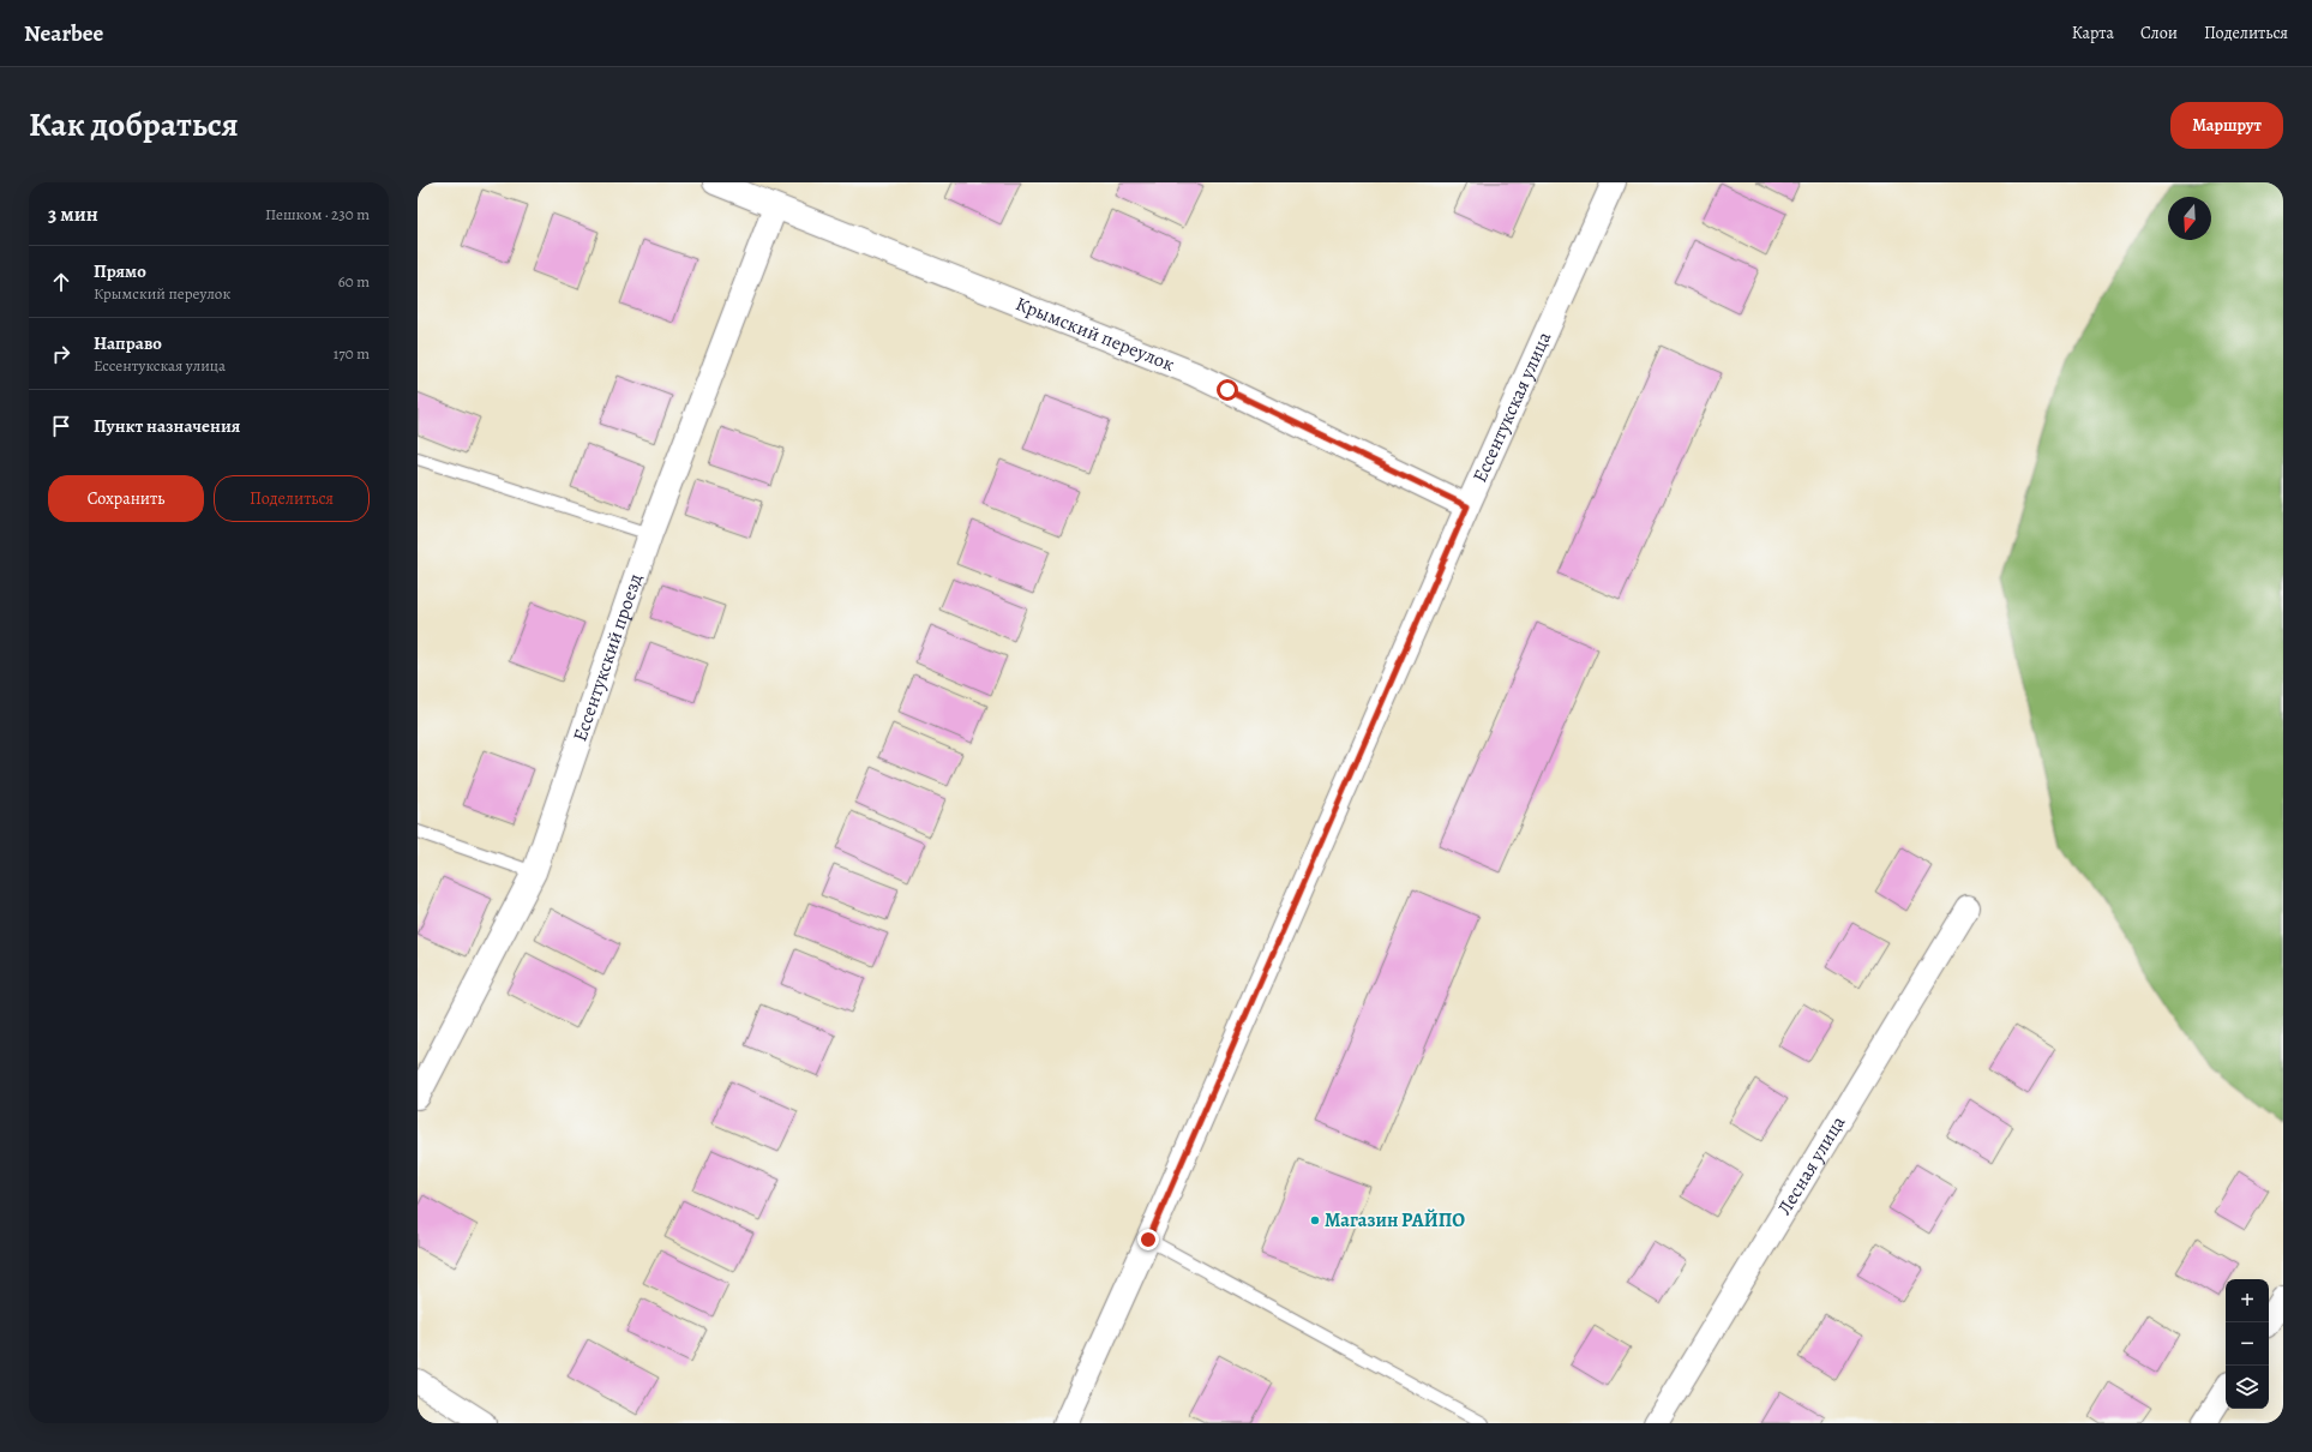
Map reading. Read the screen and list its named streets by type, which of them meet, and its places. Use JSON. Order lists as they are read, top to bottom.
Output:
{
  "streets": {
    "street": [
      "Крымский переулок",
      "Ессентукская улица",
      "Ессентукский проезд",
      "Лесная улица"
    ]
  },
  "crossings": [
    ["Крымский переулок", "Ессентукская улица"],
    ["Крымский переулок", "Ессентукский проезд"]
  ],
  "places": ["Магазин РАЙПО"],
  "north": "bottom",
  "page": {
    "header": "Nearbee",
    "nav": ["Карта", "Слои", "Поделиться"],
    "title": "Как добраться",
    "buttons": [
      "Маршрут",
      ["Сохранить", "Поделиться"]
    ],
    "heading": ["3 мин", "Пешком · 230 m"],
    "list": [
      ["Прямо", "Крымский переулок", "60 m"],
      ["Направо", "Ессентукская улица", "170 m"],
      "Пункт назначения"
    ],
    "map_buttons": ["+", "−"]
  }
}
